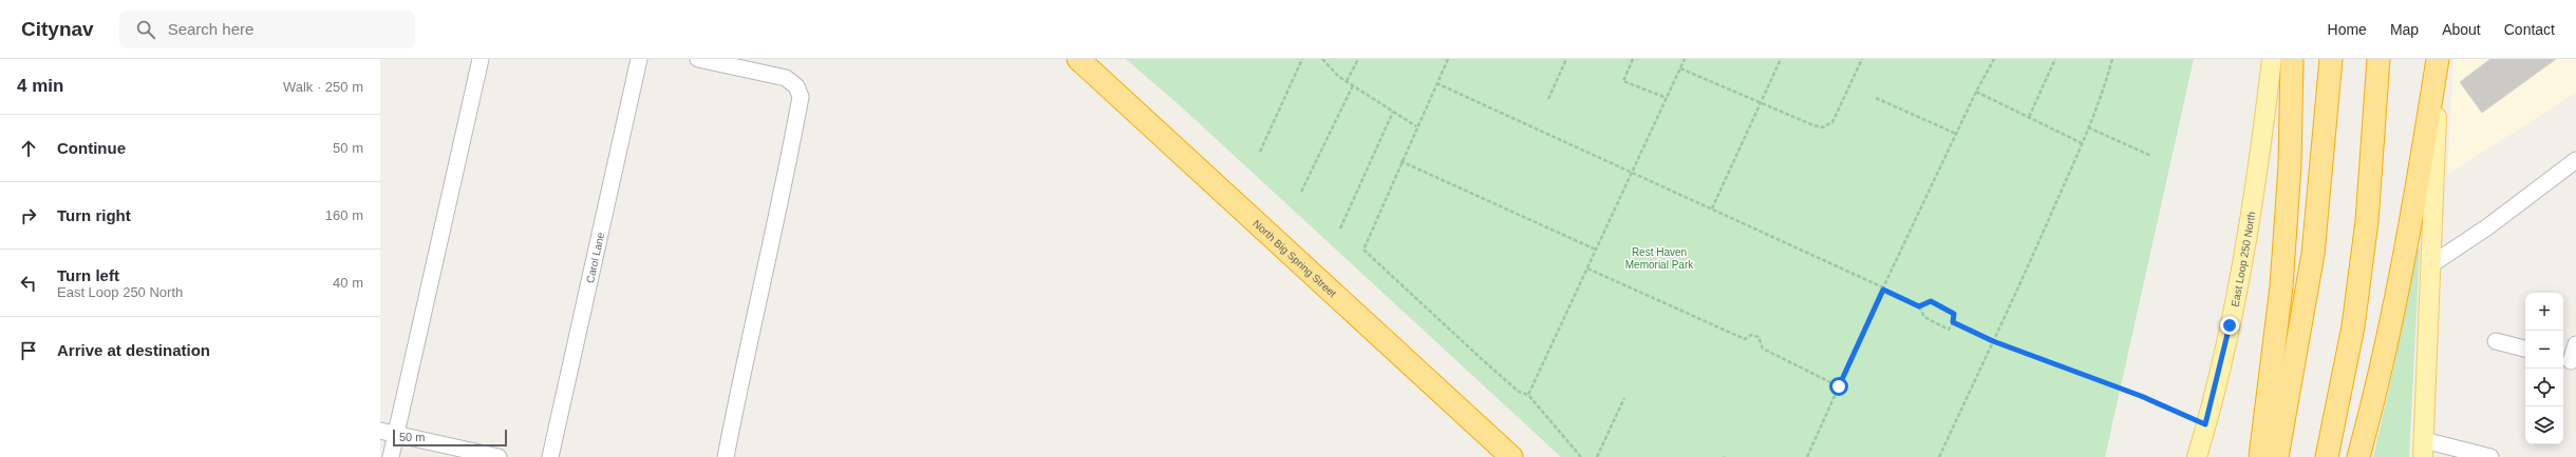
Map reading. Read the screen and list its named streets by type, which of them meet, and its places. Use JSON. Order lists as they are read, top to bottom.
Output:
{
  "streets": {
    "highway": ["North Big Spring Street"],
    "main road": ["East Loop 250 North"],
    "street": ["Carol Lane"]
  },
  "parks": ["Rest Haven Memorial Park"],
  "scale_bar": "50 m",
  "page": {
    "header": "Citynav",
    "search": "Search here",
    "nav": [
      "Home",
      "Map",
      "About",
      "Contact"
    ],
    "heading": ["4 min", "Walk · 250 m"],
    "list": [
      ["Continue", "50 m"],
      ["Turn right", "160 m"],
      ["Turn left", "East Loop 250 North", "40 m"],
      "Arrive at destination"
    ],
    "map_buttons": ["+", "−"],
    "scale": "50 m"
  }
}
